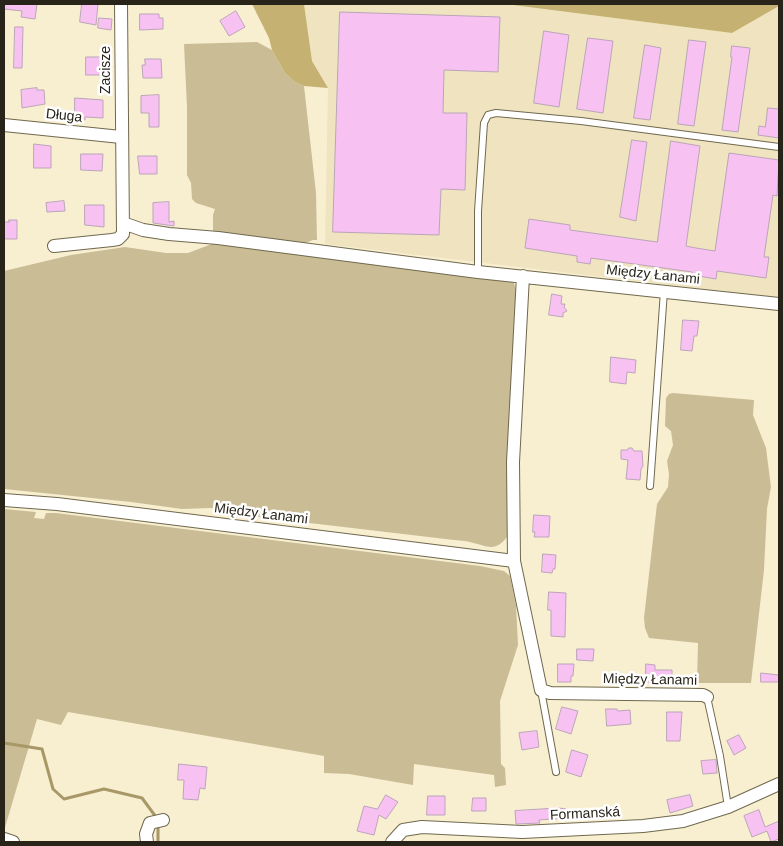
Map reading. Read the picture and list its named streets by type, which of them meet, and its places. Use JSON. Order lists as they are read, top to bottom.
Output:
{
  "streets": {
    "street": [
      "Zacisze",
      "Długa",
      "Między Łanami",
      "Formanská"
    ]
  },
  "crossings": [
    ["Zacisze", "Długa"],
    ["Między Łanami", "Formanská"]
  ]
}
